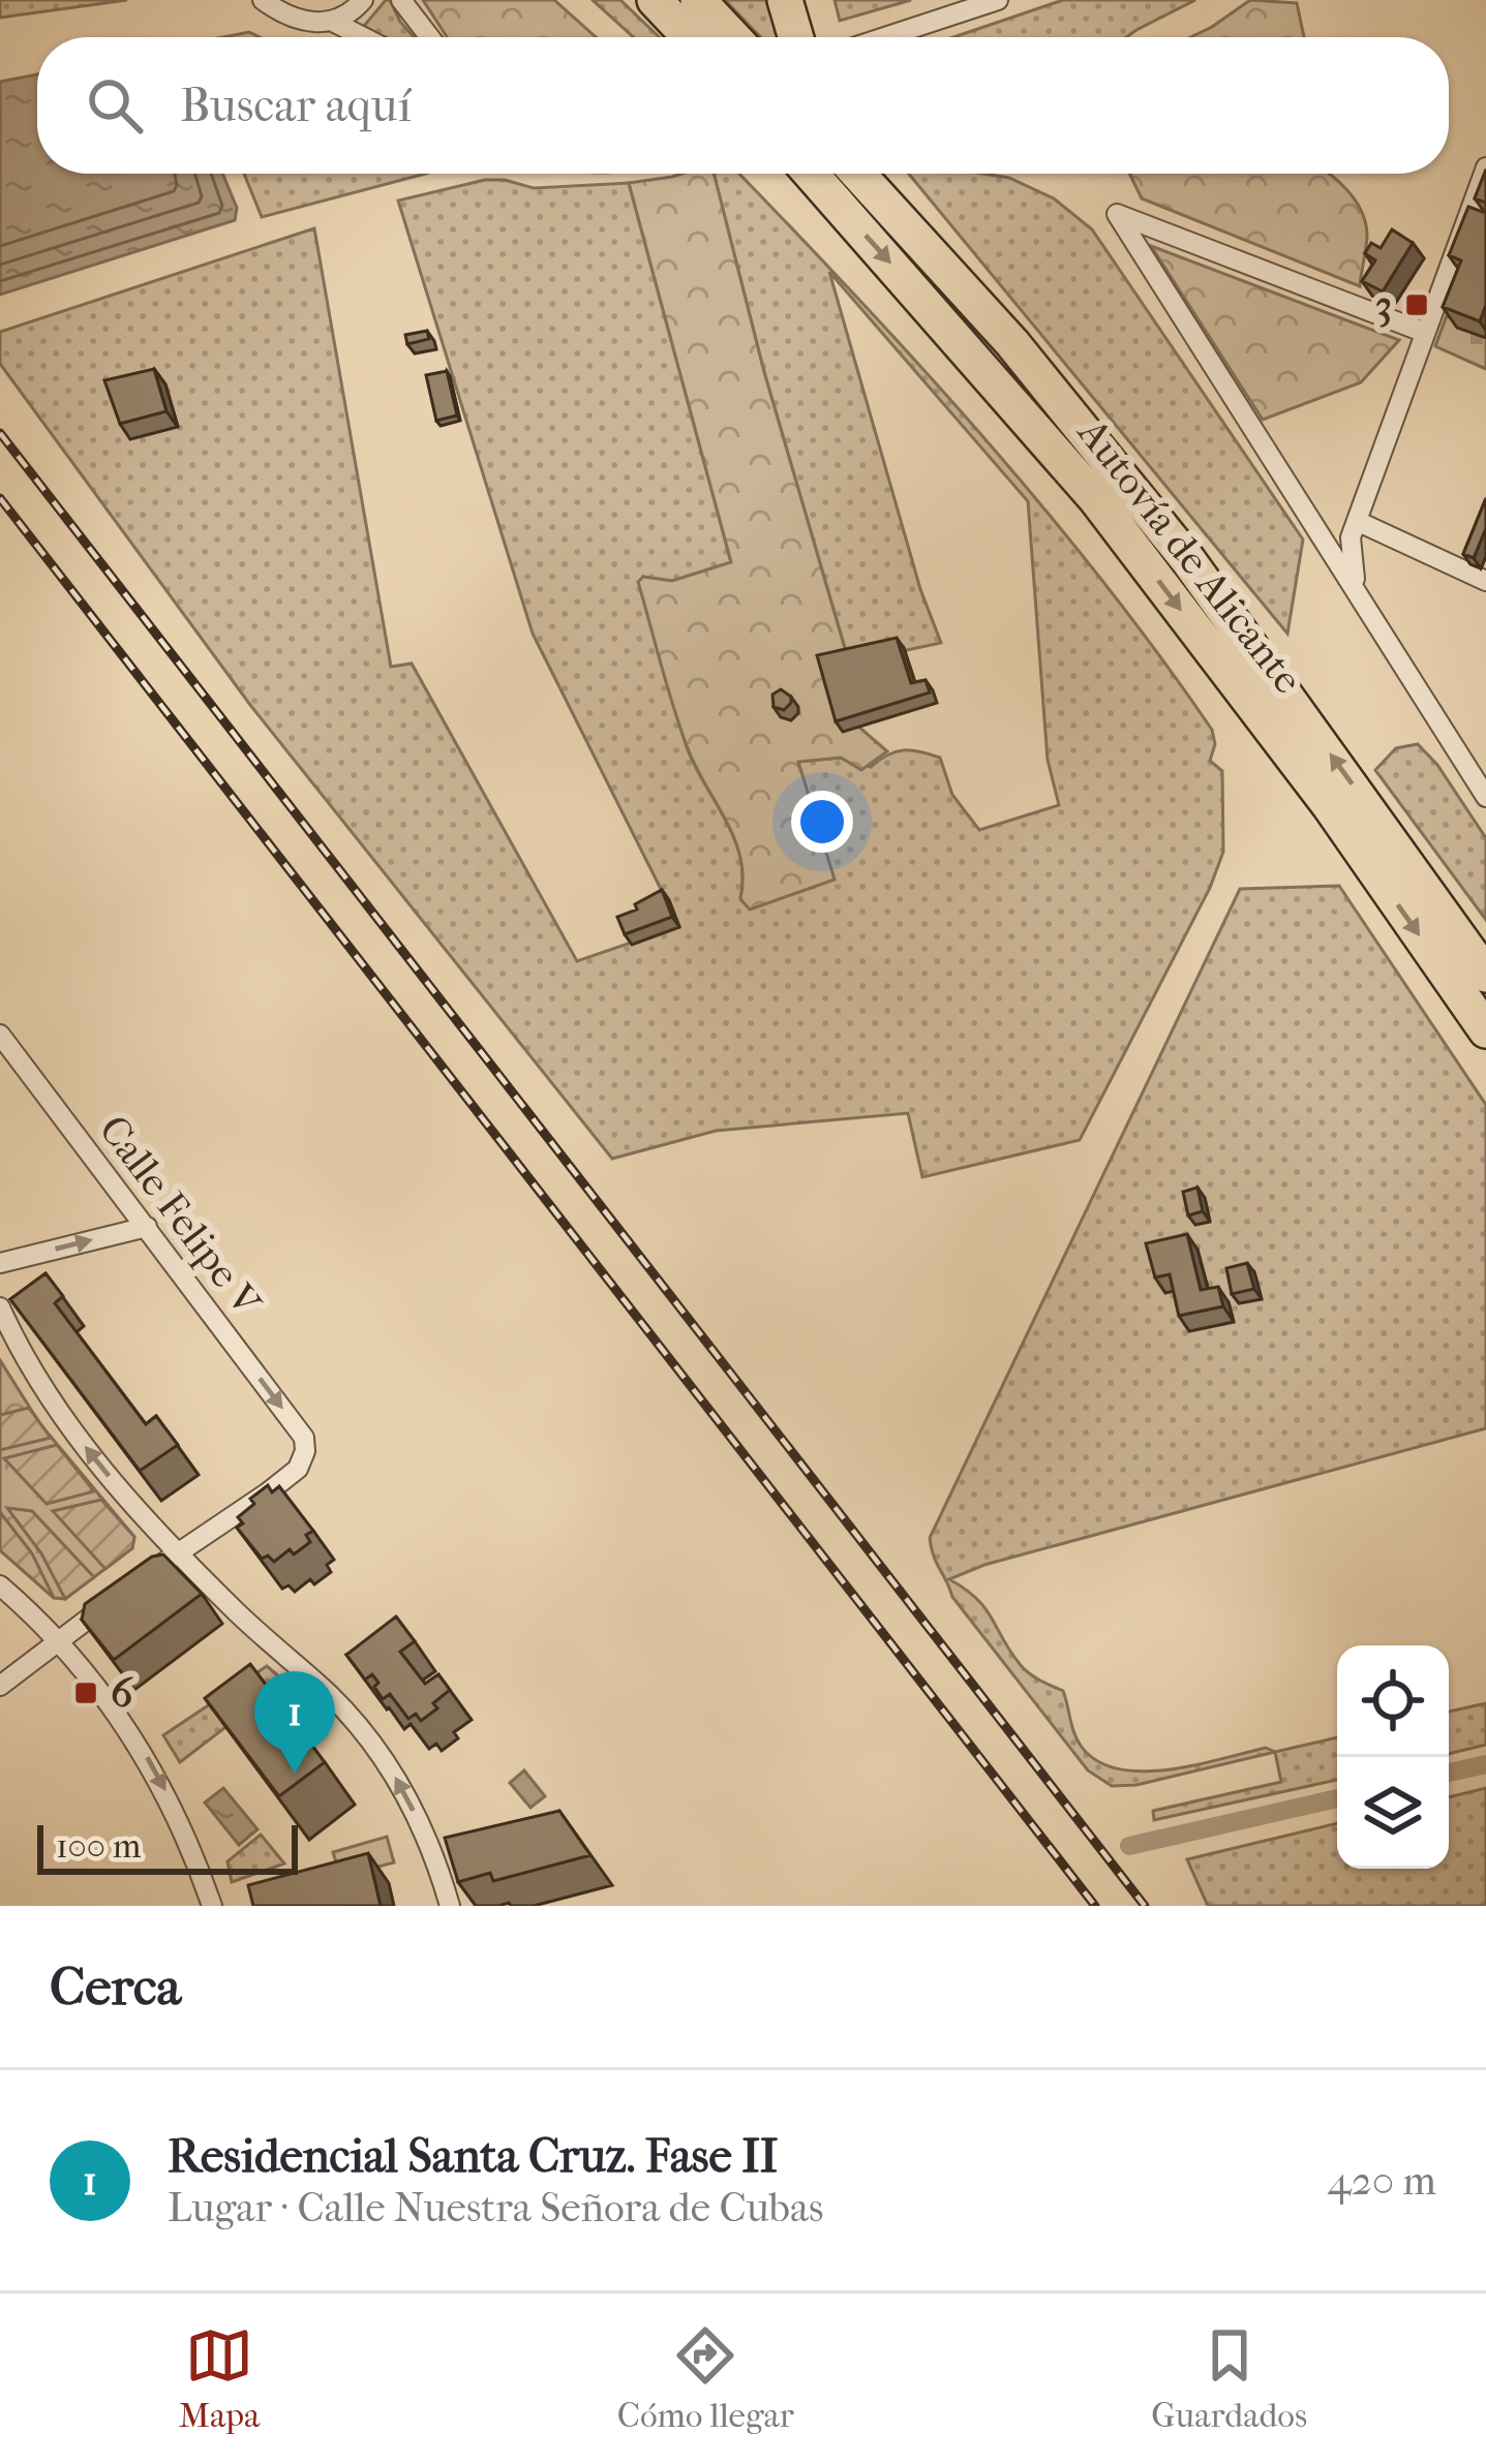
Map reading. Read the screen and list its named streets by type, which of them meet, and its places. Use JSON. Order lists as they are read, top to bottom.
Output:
{
  "streets": {
    "highway": ["Autovía de Alicante"],
    "street": ["Calle Felipe V"]
  },
  "places": {
    "transit": ["3", "6"]
  },
  "scale_bar": "100 m",
  "page": {
    "search": "Buscar aquí",
    "pins": "1",
    "scale": "100 m",
    "heading": "Cerca",
    "list": [
      {
        "mark": "1",
        "name": "Residencial Santa Cruz. Fase II",
        "note": "Lugar · Calle Nuestra Señora de Cubas",
        "value": "420 m"
      }
    ],
    "nav": ["Mapa", "Cómo llegar", "Guardados"]
  }
}
